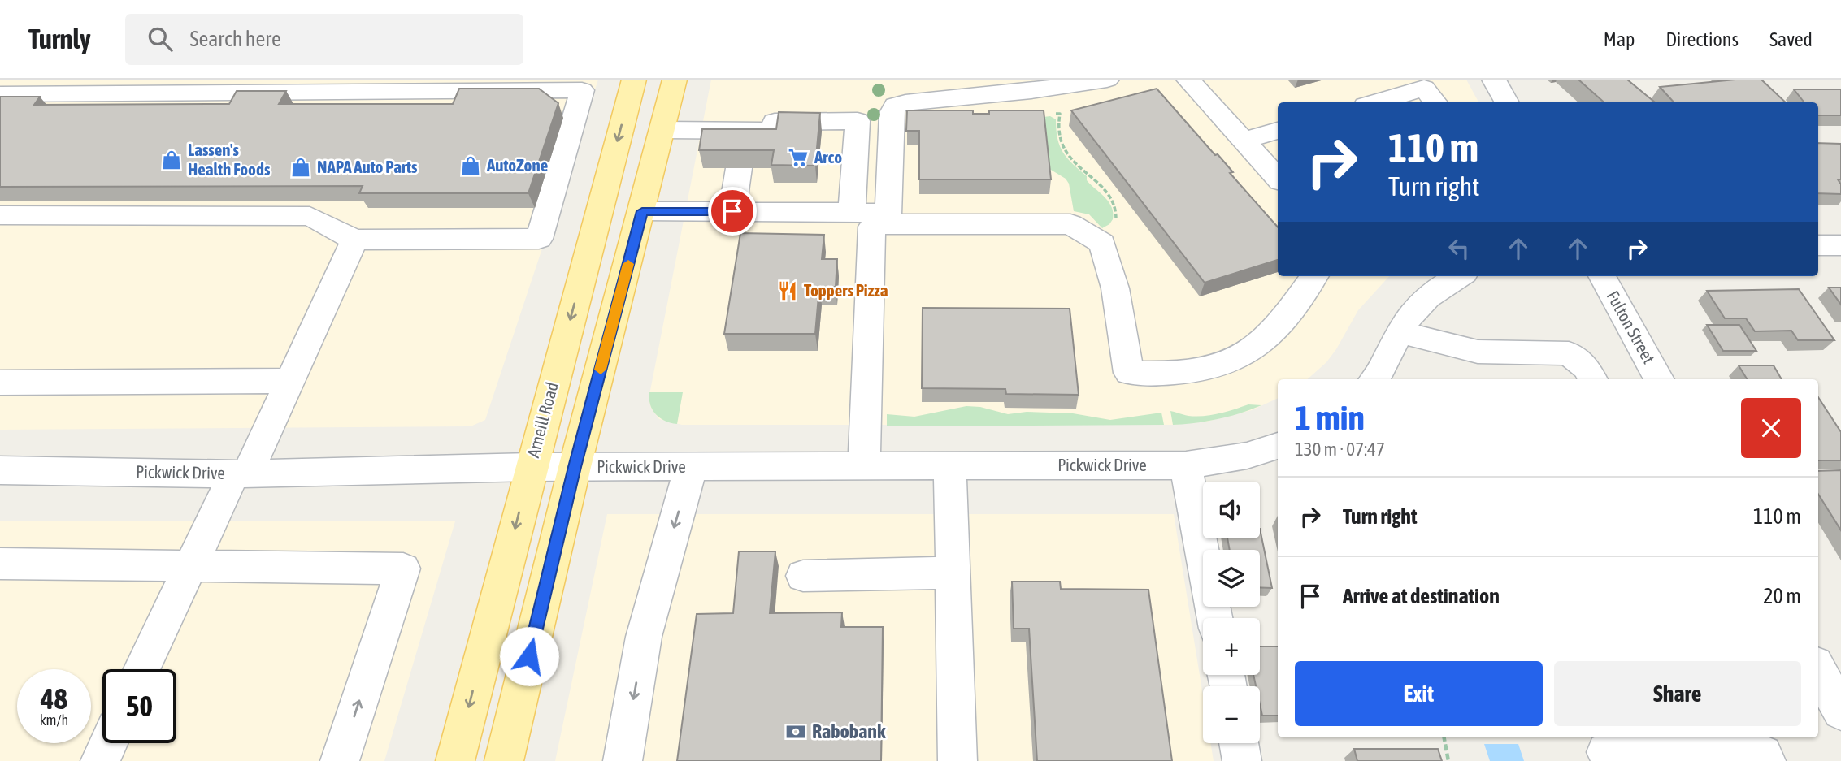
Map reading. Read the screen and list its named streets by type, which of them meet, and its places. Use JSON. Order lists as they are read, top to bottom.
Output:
{
  "streets": {
    "main road": ["Arneill Road"],
    "street": ["Fulton Street", "Pickwick Drive"]
  },
  "crossings": [
    ["Arneill Road", "Pickwick Drive"]
  ],
  "places": {
    "supermarket": ["Arco"],
    "shop": ["Lassen's Health Foods", "AutoZone", "NAPA Auto Parts"],
    "restaurant": ["Toppers Pizza"],
    "bank": ["Rabobank"]
  },
  "page": {
    "header": "Turnly",
    "search": "Search here",
    "nav": ["Map", "Directions", "Saved"],
    "turn": ["110 m", "Turn right"],
    "heading": ["1 min", "130 m · 07:47"],
    "list": [
      {
        "name": "Turn right",
        "value": "110 m"
      },
      {
        "name": "Arrive at destination",
        "value": "20 m"
      }
    ],
    "map_buttons": ["+", "−"],
    "buttons": ["Exit", "Share"],
    "speed": "48 km/h",
    "limit": "50"
  }
}
